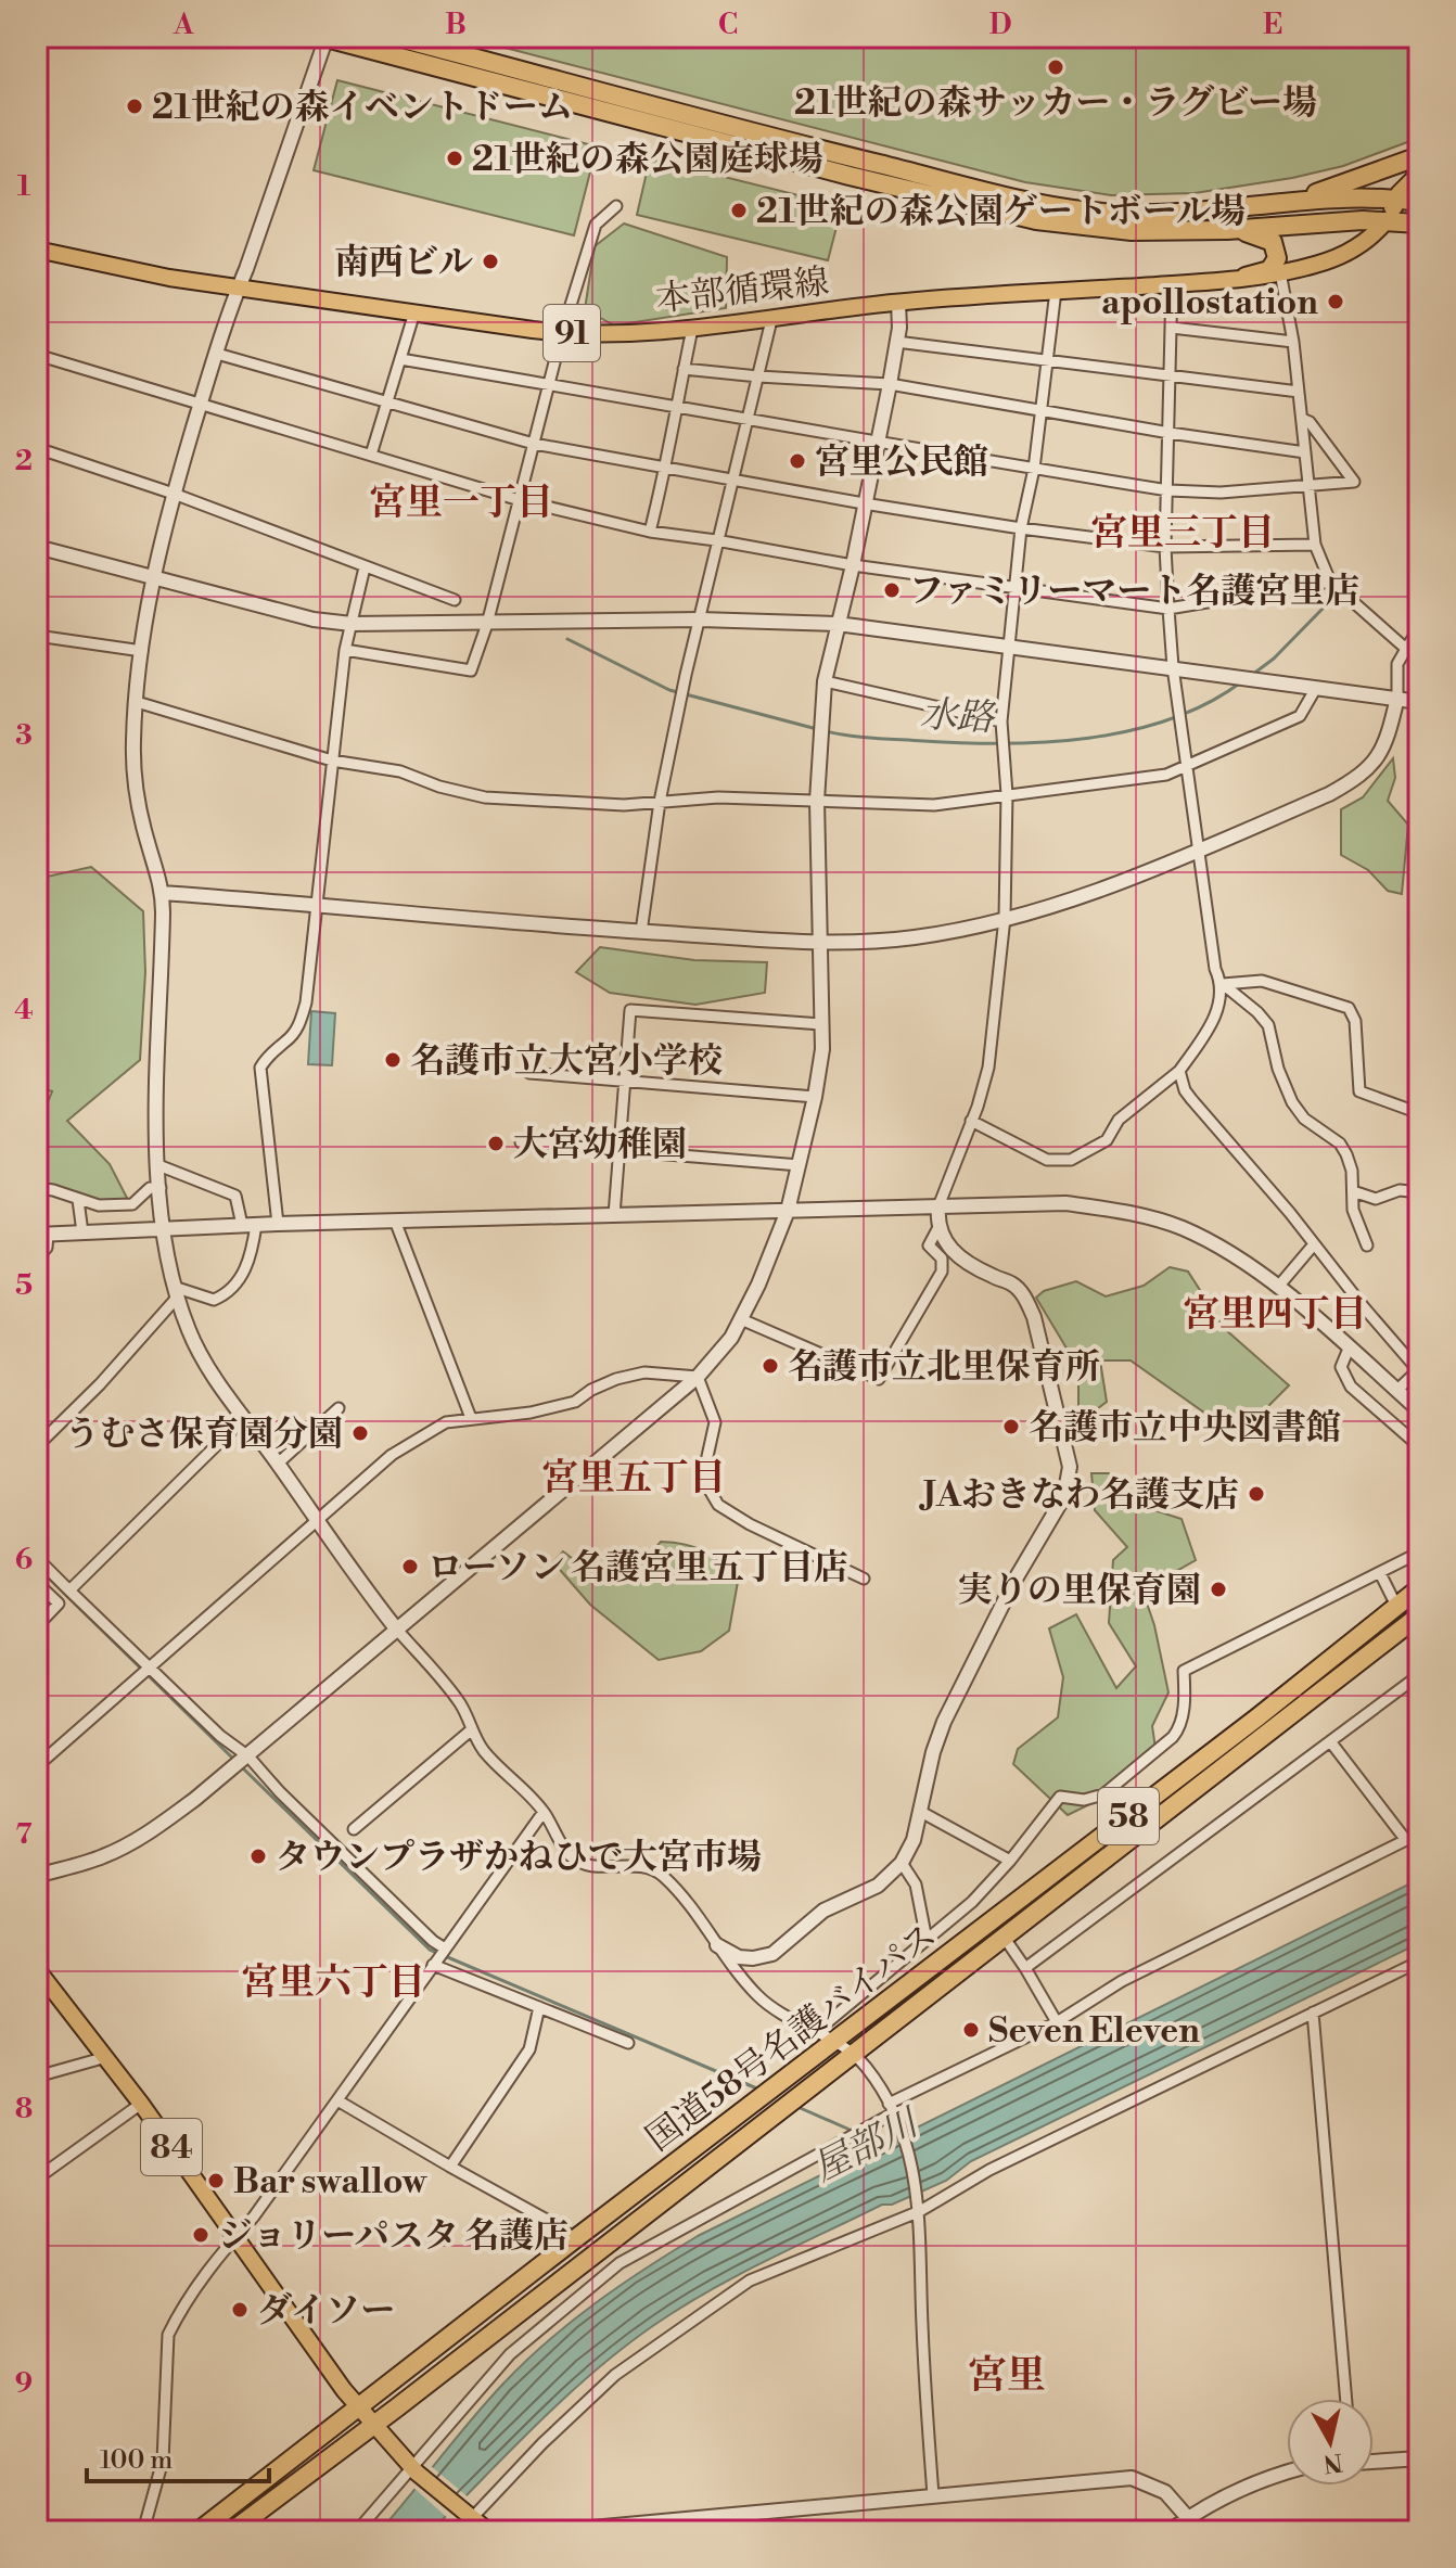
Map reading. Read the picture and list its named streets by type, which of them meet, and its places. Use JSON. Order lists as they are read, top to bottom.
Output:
{
  "streets": {
    "highway": ["本部循環線", "58", "国道58号名護バイパス"],
    "main road": ["91", "84"]
  },
  "crossings": [
    ["国道58号名護バイパス", "84"]
  ],
  "districts": [
    "宮里一丁目",
    "宮里三丁目",
    "宮里四丁目",
    "宮里五丁目",
    "宮里六丁目",
    "宮里"
  ],
  "water": ["水路", "屋部川"],
  "places": [
    "21世紀の森サッカー・ラグビー場",
    "21世紀の森イベントドーム",
    "21世紀の森公園庭球場",
    "21世紀の森公園ゲートボール場",
    "南西ビル",
    "apollostation",
    "宮里公民館",
    "ファミリーマート名護宮里店",
    "名護市立大宮小学校",
    "大宮幼稚園",
    "名護市立北里保育所",
    "名護市立中央図書館",
    "うむさ保育園分園",
    "JAおきなわ名護支店",
    "ローソン 名護宮里五丁目店",
    "実りの里保育園",
    "タウンプラザかねひで大宮市場",
    "Seven Eleven",
    "Bar swallow",
    "ジョリーパスタ 名護店",
    "ダイソー"
  ],
  "scale_bar": "100 m",
  "north": "bottom",
  "grid": {
    "columns": [
      "A",
      "B",
      "C",
      "D",
      "E"
    ],
    "rows": [
      "1",
      "2",
      "3",
      "4",
      "5",
      "6",
      "7",
      "8",
      "9"
    ]
  }
}
